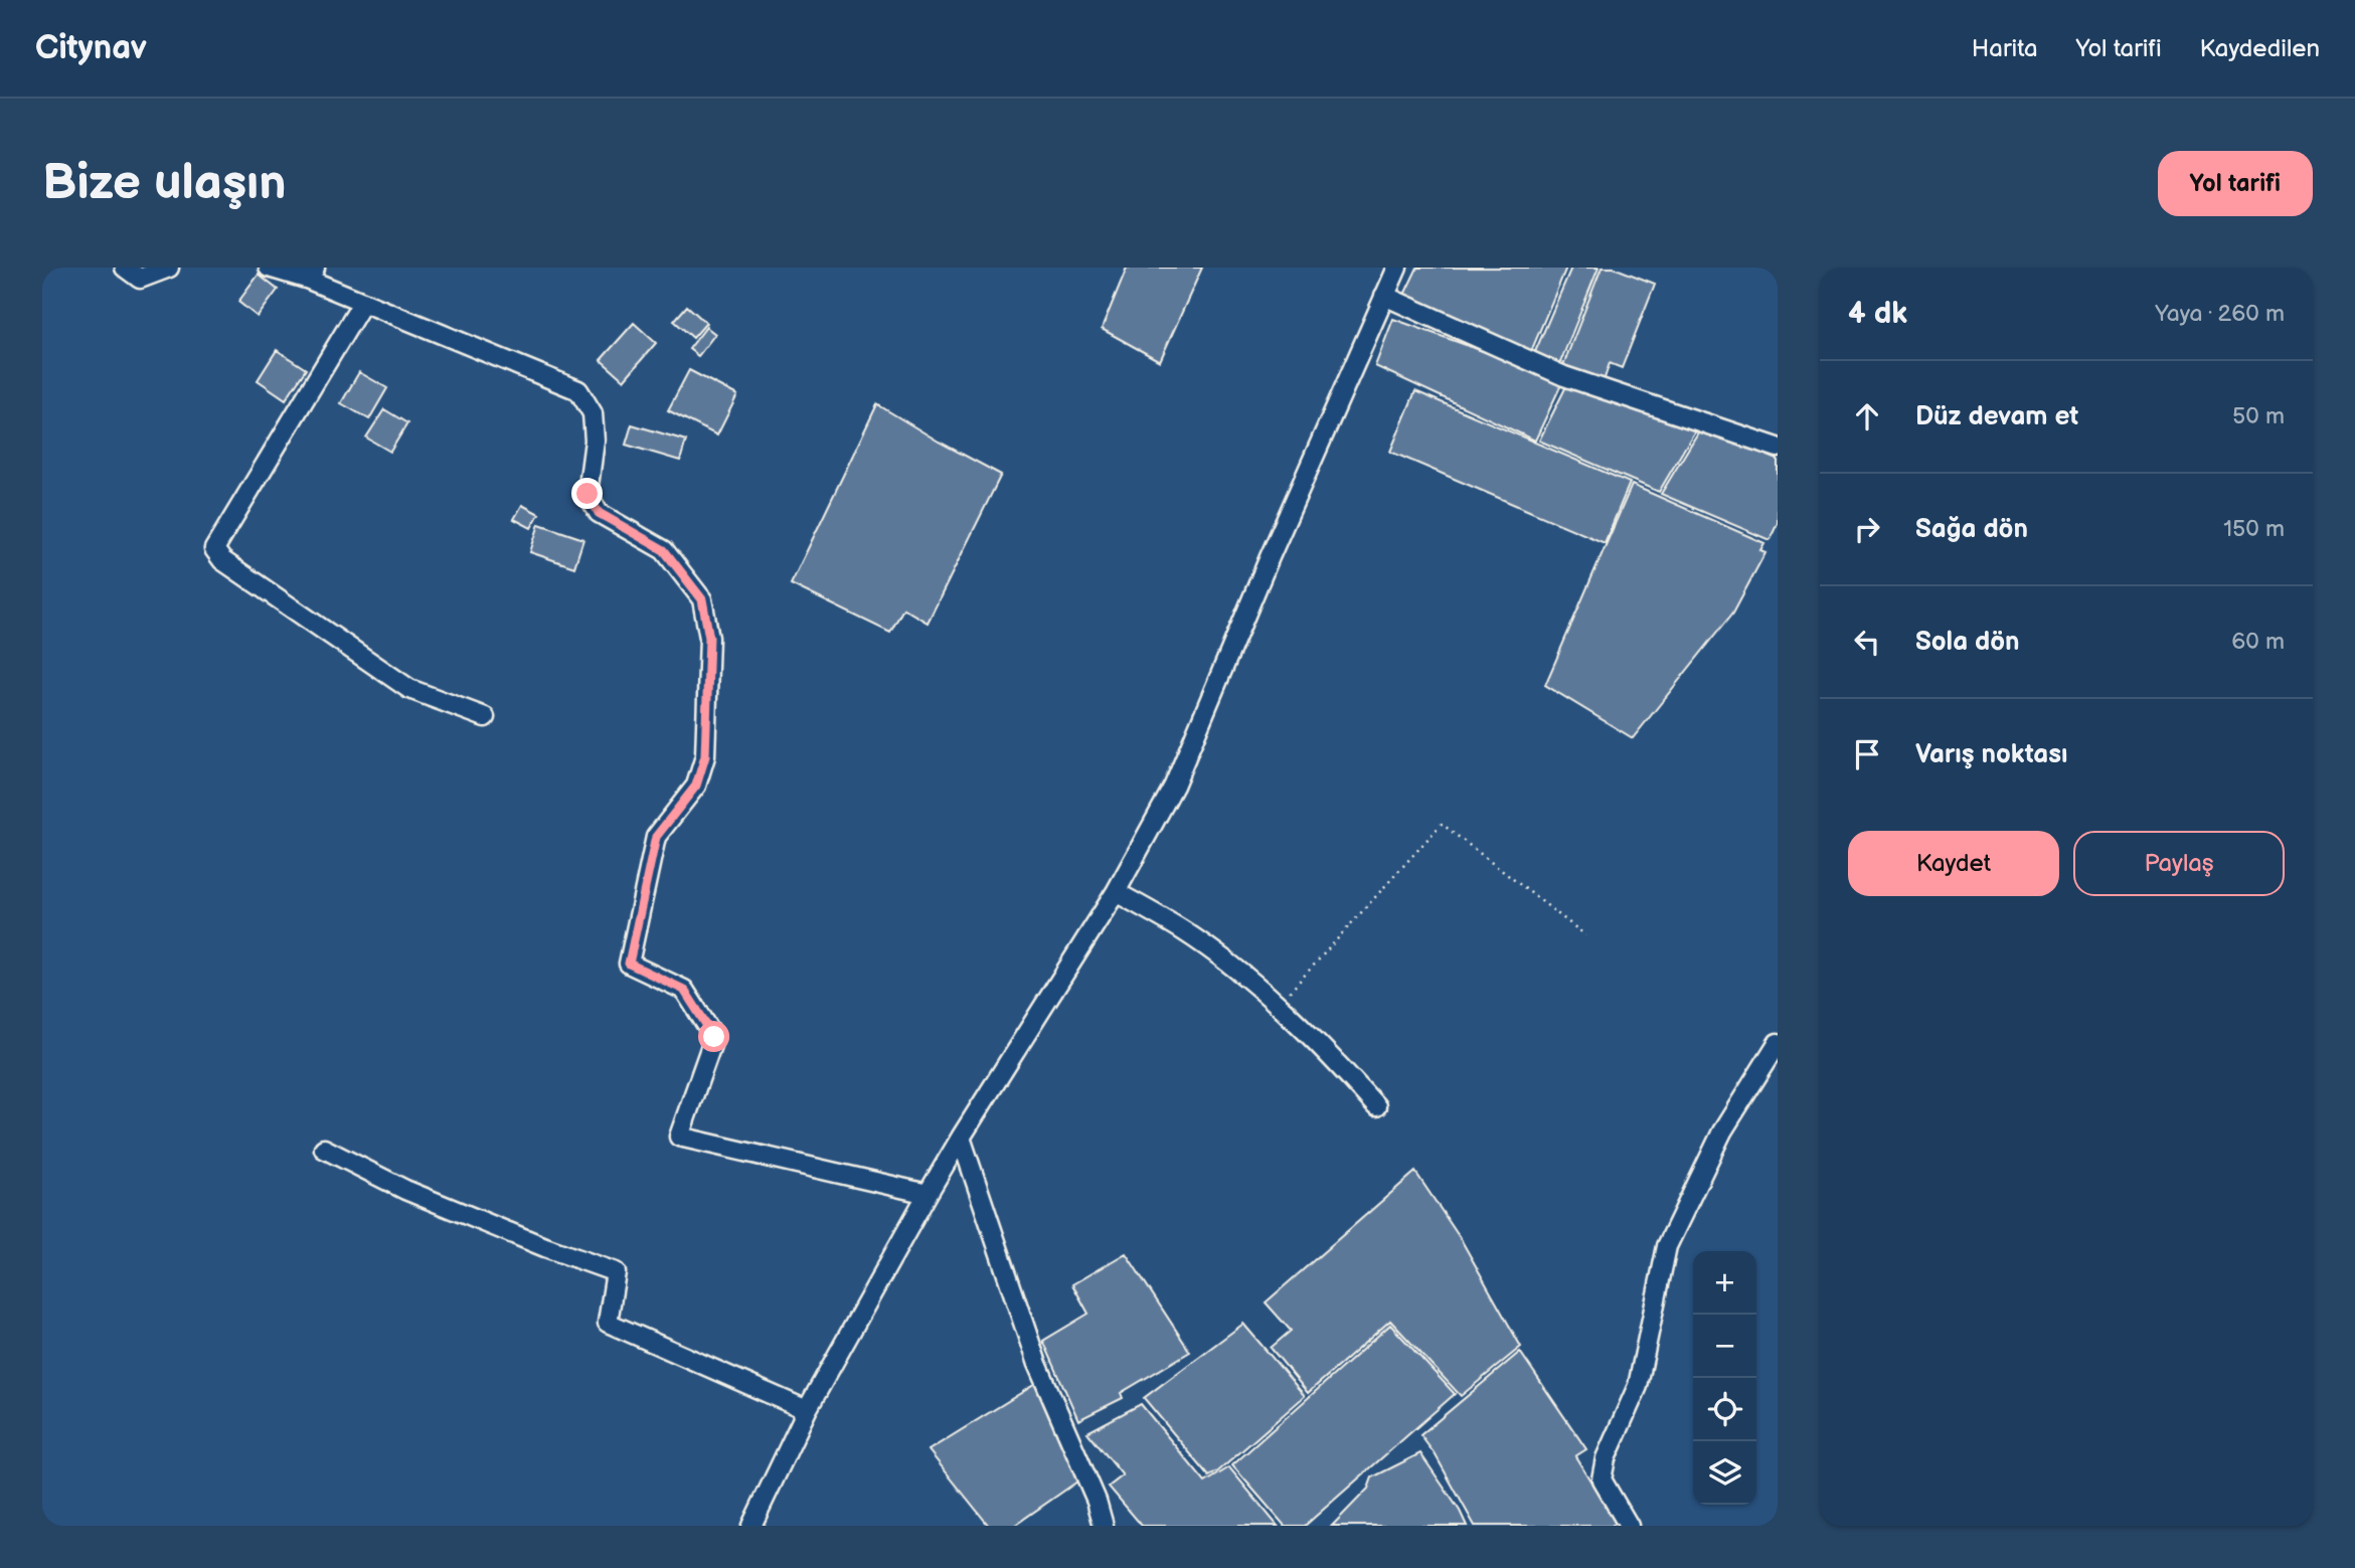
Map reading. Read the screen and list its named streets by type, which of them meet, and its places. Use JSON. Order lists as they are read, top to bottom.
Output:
{
  "page": {
    "header": "Citynav",
    "nav": ["Harita", "Yol tarifi", "Kaydedilen"],
    "buttons": [
      "Yol tarifi",
      ["Kaydet", "Paylaş"]
    ],
    "title": "Bize ulaşın",
    "heading": ["4 dk", "Yaya · 260 m"],
    "list": [
      ["Düz devam et", "50 m"],
      ["Sağa dön", "150 m"],
      ["Sola dön", "60 m"],
      "Varış noktası"
    ],
    "map_buttons": ["+", "−"]
  }
}
